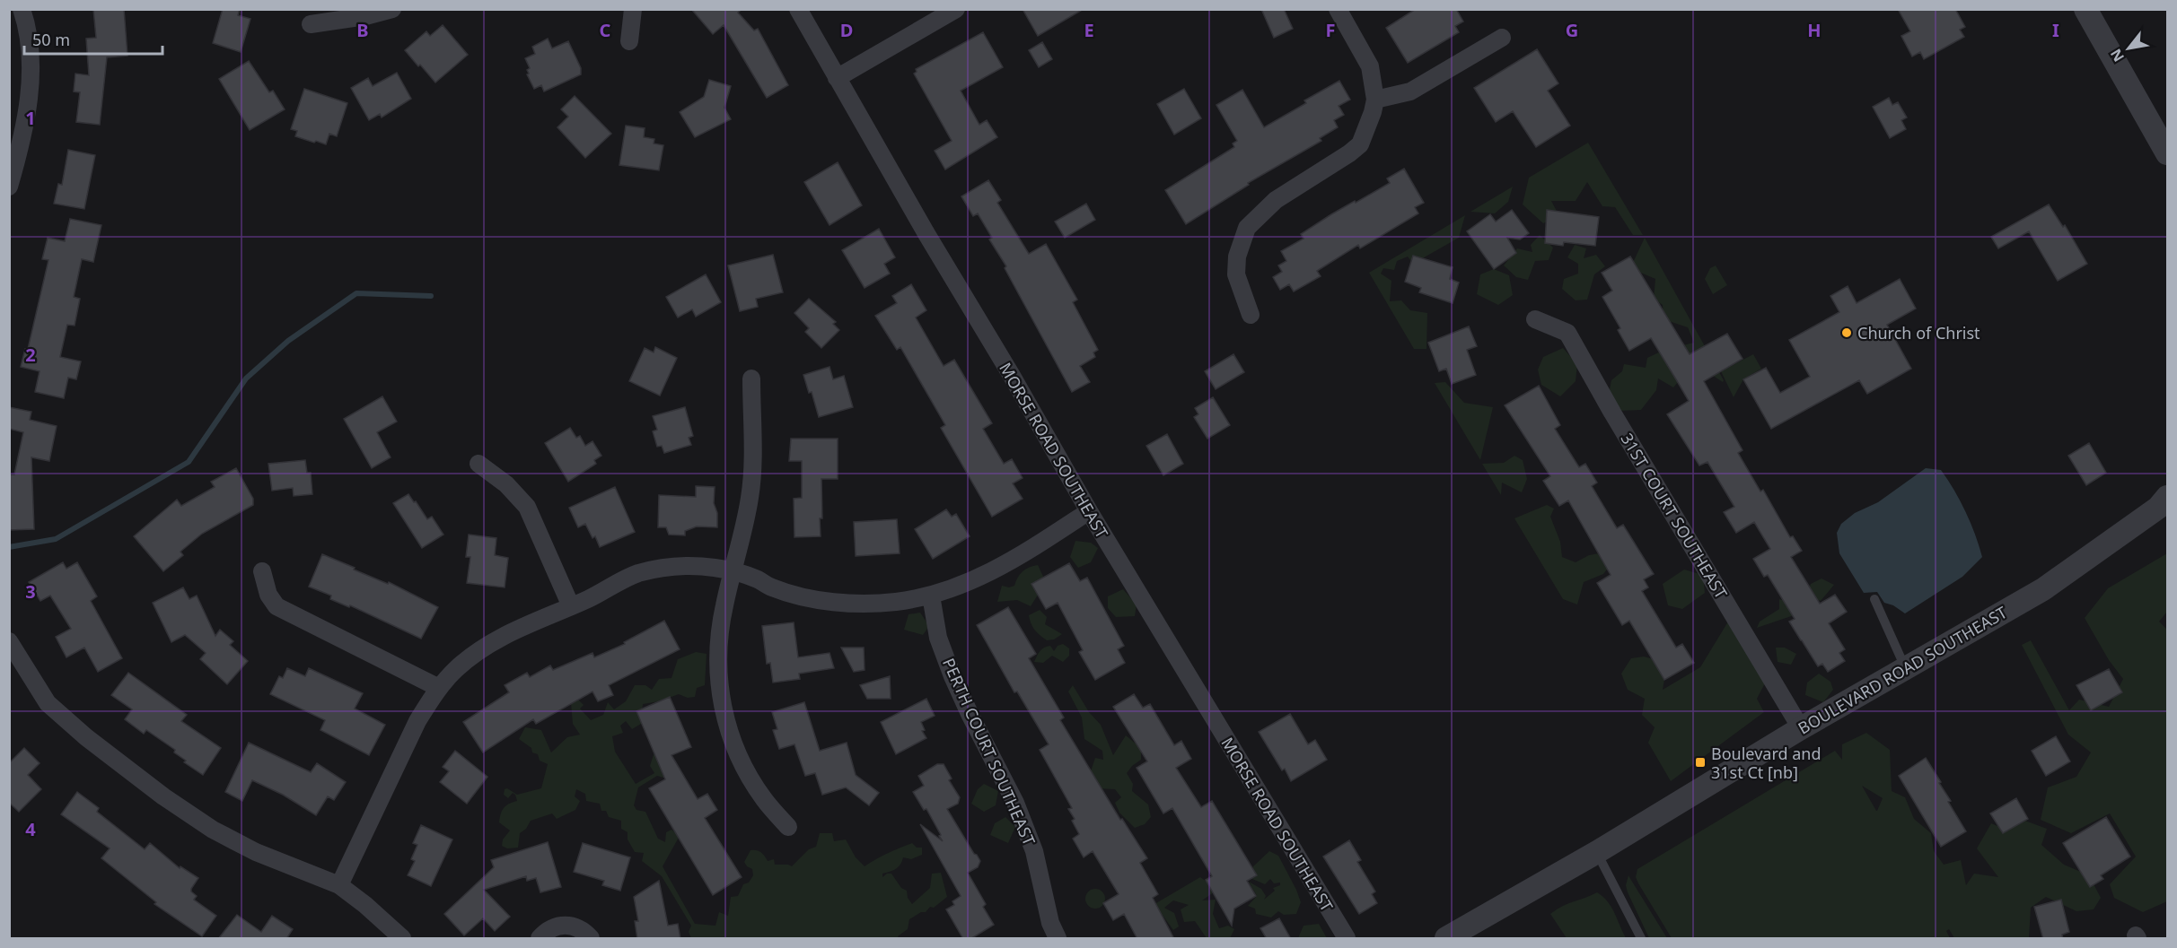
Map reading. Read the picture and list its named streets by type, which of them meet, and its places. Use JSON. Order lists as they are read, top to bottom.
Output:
{
  "streets": {
    "street": [
      "MORSE ROAD SOUTHEAST",
      "31ST COURT SOUTHEAST",
      "BOULEVARD ROAD SOUTHEAST",
      "PERTH COURT SOUTHEAST"
    ]
  },
  "crossings": [
    ["31ST COURT SOUTHEAST", "BOULEVARD ROAD SOUTHEAST"]
  ],
  "places": {
    "other": ["Church of Christ"],
    "transit": ["Boulevard and 31st Ct [nb]"]
  },
  "scale_bar": "50 m",
  "north": "bottom left",
  "grid": {
    "columns": [
      "B",
      "C",
      "D",
      "E",
      "F",
      "G",
      "H",
      "I"
    ],
    "rows": [
      "1",
      "2",
      "3",
      "4"
    ]
  }
}
